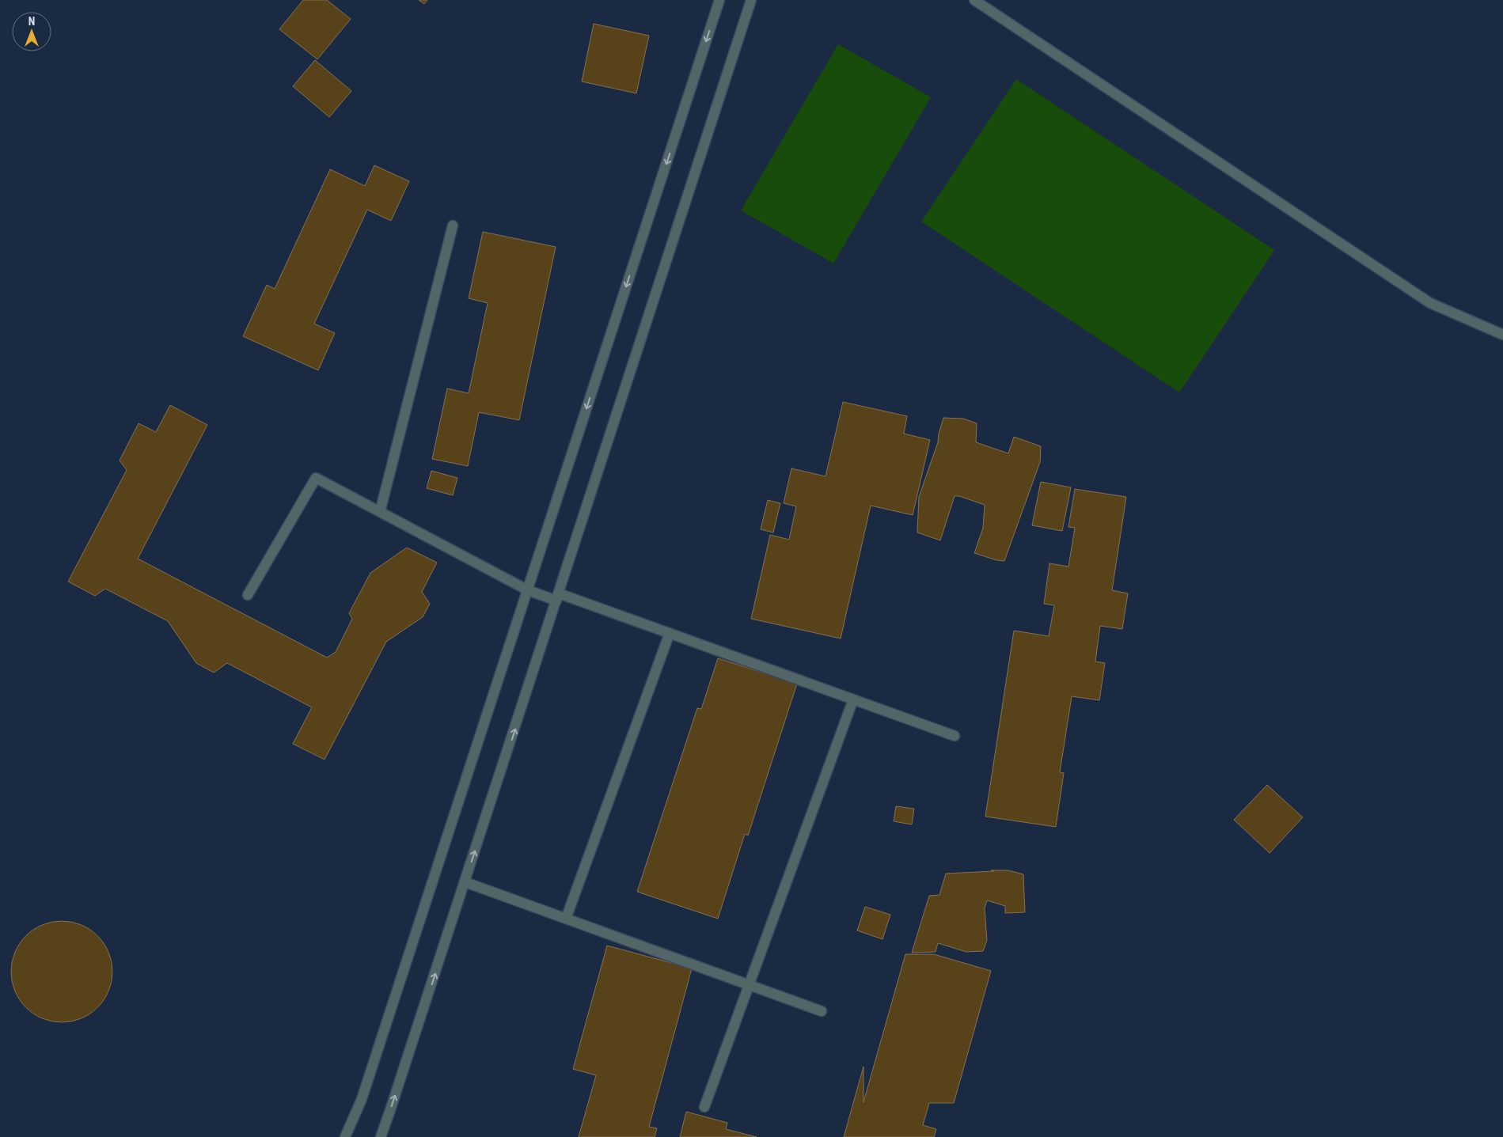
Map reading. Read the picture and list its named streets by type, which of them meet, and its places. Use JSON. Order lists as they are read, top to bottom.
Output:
{
  "north": "top"
}
